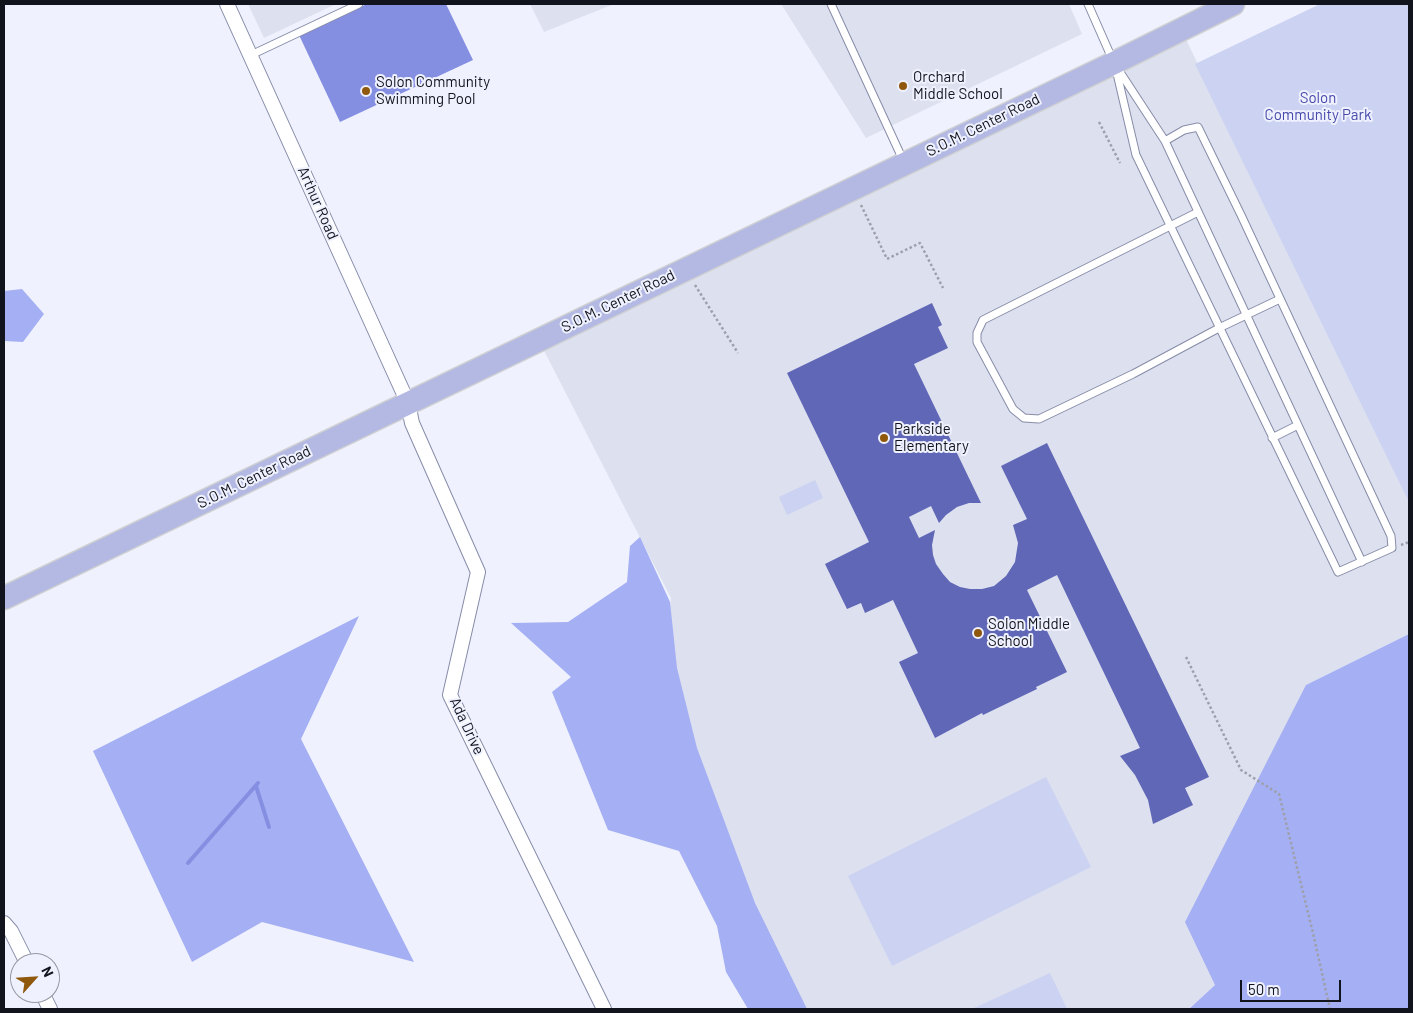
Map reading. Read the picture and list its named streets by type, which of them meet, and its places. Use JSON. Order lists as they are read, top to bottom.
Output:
{
  "streets": {
    "main road": ["S.O.M. Center Road"],
    "street": ["Arthur Road", "Ada Drive"]
  },
  "crossings": [
    ["S.O.M. Center Road", "Arthur Road"],
    ["S.O.M. Center Road", "Ada Drive"],
    ["Arthur Road", "Ada Drive"]
  ],
  "parks": ["Solon Community Park"],
  "places": [
    "Orchard Middle School",
    "Solon Community Swimming Pool",
    "Parkside Elementary",
    "Solon Middle School"
  ],
  "scale_bar": "50 m",
  "north": "top right"
}
